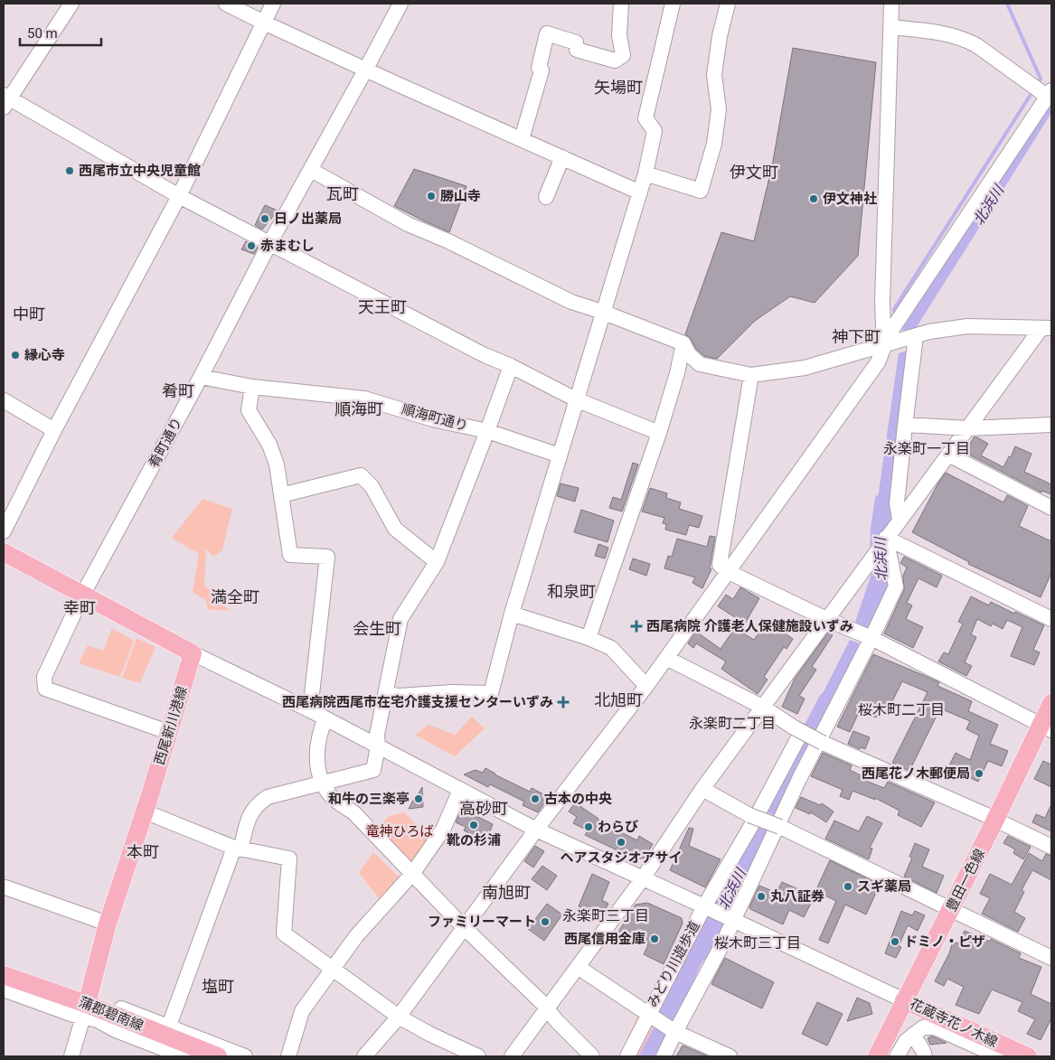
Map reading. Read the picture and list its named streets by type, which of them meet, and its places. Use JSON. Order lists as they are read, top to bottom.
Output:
{
  "streets": {
    "main road": [
      "西尾新川港線",
      "豊田一色線",
      "蒲郡碧南線",
      "花蔵寺花ノ木線"
    ],
    "street": ["順海町通り", "肴町通り", "みどり川遊歩道"]
  },
  "crossings": [
    ["順海町通り", "肴町通り"],
    ["肴町通り", "西尾新川港線"],
    ["西尾新川港線", "蒲郡碧南線"],
    ["豊田一色線", "花蔵寺花ノ木線"]
  ],
  "districts": [
    "矢場町",
    "伊文町",
    "瓦町",
    "天王町",
    "中町",
    "神下町",
    "肴町",
    "順海町",
    "永楽町一丁目",
    "和泉町",
    "満全町",
    "幸町",
    "会生町",
    "北旭町",
    "桜木町二丁目",
    "永楽町二丁目",
    "高砂町",
    "本町",
    "南旭町",
    "永楽町三丁目",
    "桜木町三丁目",
    "塩町"
  ],
  "water": ["北浜川"],
  "parks": ["竜神ひろば"],
  "places": {
    "other": [
      "西尾市立中央児童館",
      "勝山寺",
      "伊文神社",
      "日ノ出薬局",
      "赤まむし",
      "縁心寺",
      "西尾花ノ木郵便局",
      "和牛の三楽亭",
      "古本の中央",
      "靴の杉浦",
      "わらび",
      "ヘアスタジオアサイ",
      "スギ薬局",
      "丸八証券",
      "ファミリーマート",
      "西尾信用金庫",
      "ドミノ・ピザ"
    ],
    "health": ["西尾病院 介護老人保健施設いずみ", "西尾病院西尾市在宅介護支援センターいずみ"]
  },
  "scale_bar": "50 m"
}
